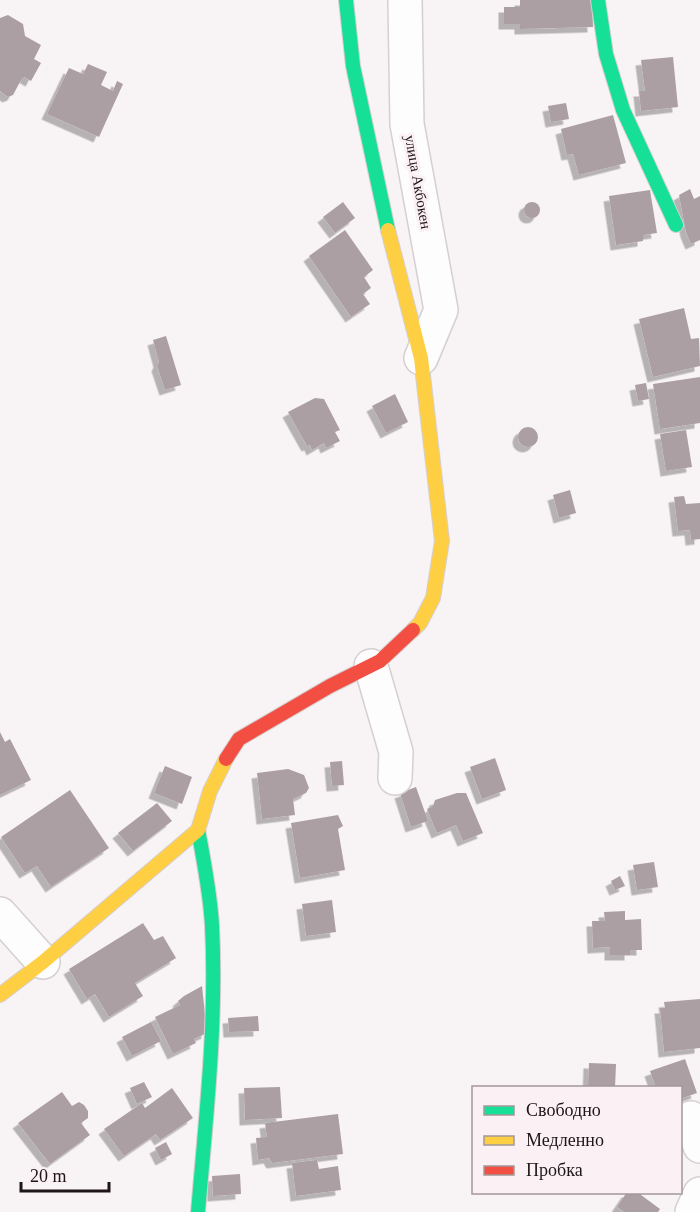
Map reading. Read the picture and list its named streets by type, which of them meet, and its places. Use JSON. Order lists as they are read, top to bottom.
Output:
{
  "streets": {
    "street": ["улица Акбокен"]
  },
  "legend": ["Свободно", "Медленно", "Пробка"],
  "scale_bar": "20 m"
}
